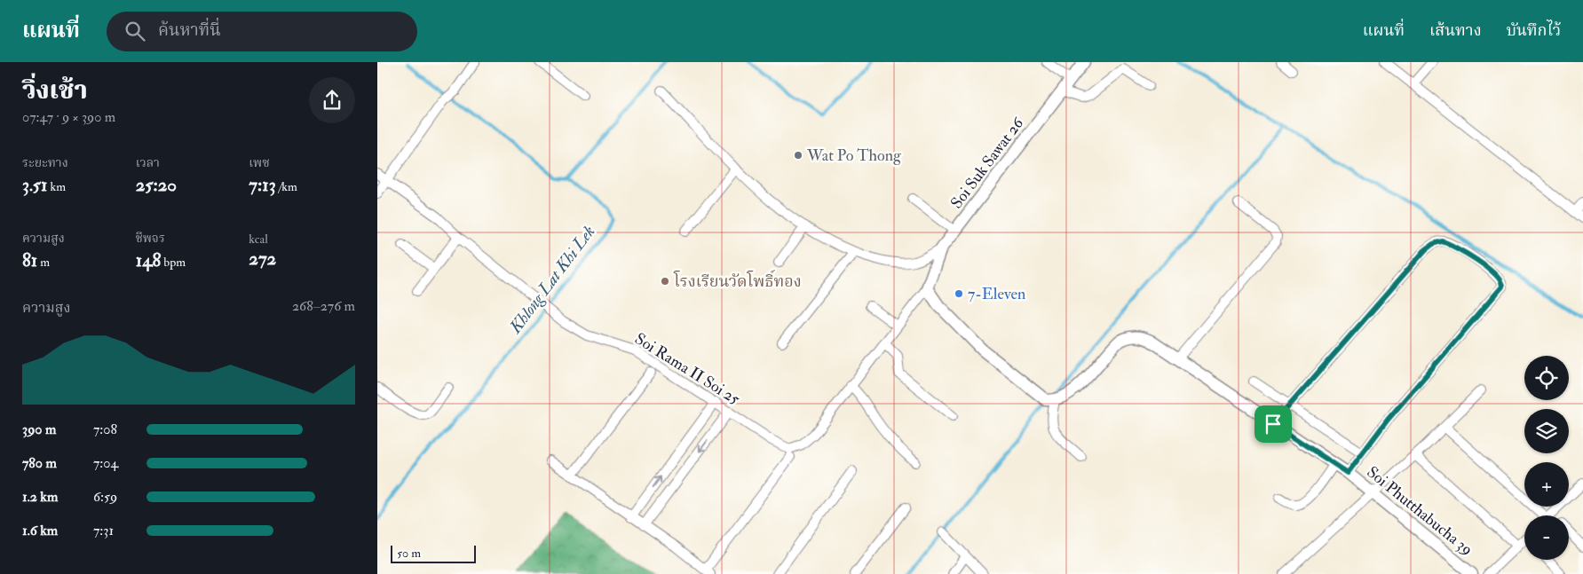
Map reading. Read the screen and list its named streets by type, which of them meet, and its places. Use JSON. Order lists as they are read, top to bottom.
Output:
{
  "streets": {
    "street": ["Soi Suk Sawat 26", "Soi Rama II Soi 25", "Soi Phutthabucha 39"]
  },
  "crossings": [
    ["Soi Suk Sawat 26", "Soi Rama II Soi 25"]
  ],
  "water": ["Khlong Lat Khi Lek"],
  "places": ["Wat Po Thong", "โรงเรียนวัดโพธิ์ทอง", "7-Eleven"],
  "scale_bar": "50 m",
  "page": {
    "header": "แผนที่",
    "search": "ค้นหาที่นี่",
    "nav": ["แผนที่", "เส้นทาง", "บันทึกไว้"],
    "heading": ["วิ่งเช้า", "07:47 · 9 × 390 m"],
    "stats": [
      ["ระยะทาง", "3.51 km"],
      ["เวลา", "25:20"],
      ["เพซ", "7:13 /km"],
      ["ความสูง", "81 m"],
      ["ชีพจร", "148 bpm"],
      ["kcal", "272"]
    ],
    "chart": ["ความสูง", "268–276 m"],
    "map_buttons": ["+", "−"],
    "list": [
      {
        "name": "390 m",
        "note": "7:08"
      },
      {
        "name": "780 m",
        "note": "7:04"
      },
      {
        "name": "1.2 km",
        "note": "6:59"
      },
      {
        "name": "1.6 km",
        "note": "7:31"
      }
    ],
    "scale": "50 m"
  }
}
